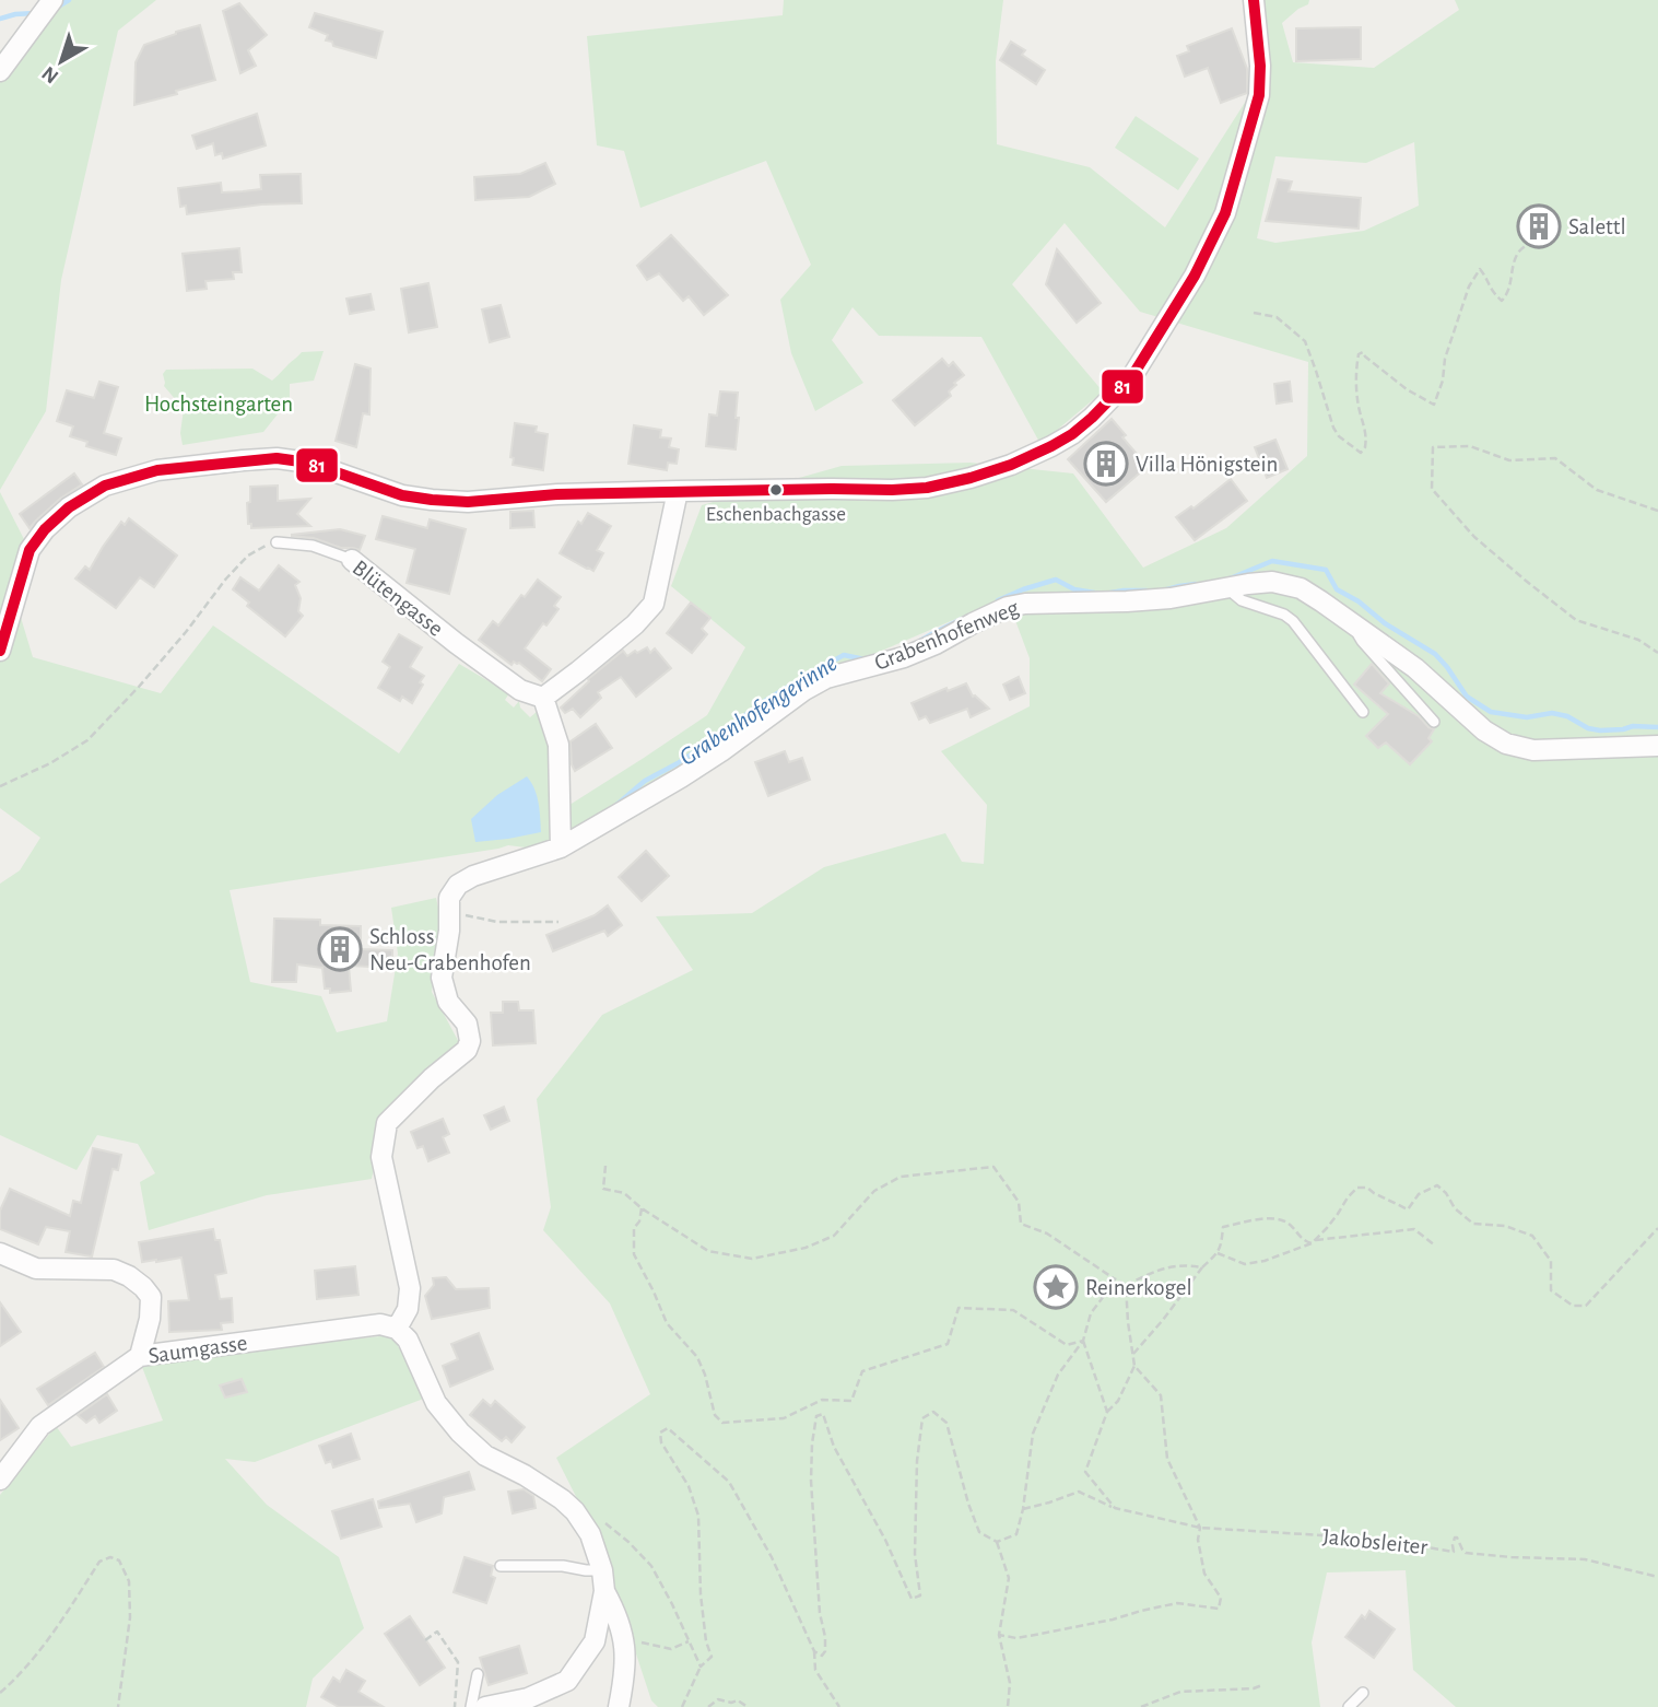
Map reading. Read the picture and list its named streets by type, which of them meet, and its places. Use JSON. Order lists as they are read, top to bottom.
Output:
{
  "streets": {
    "street": ["Blütengasse", "Grabenhofenweg", "Saumgasse"],
    "path": ["Jakobsleiter"]
  },
  "water": ["Grabenhofengerinne"],
  "parks": ["Hochsteingarten"],
  "places": {
    "building": ["Salettl", "Villa Hönigstein", "Schloss Neu-Grabenhofen"],
    "other": ["Eschenbachgasse"],
    "place": ["Reinerkogel"]
  },
  "lines": ["transit line 81"],
  "north": "bottom left"
}
